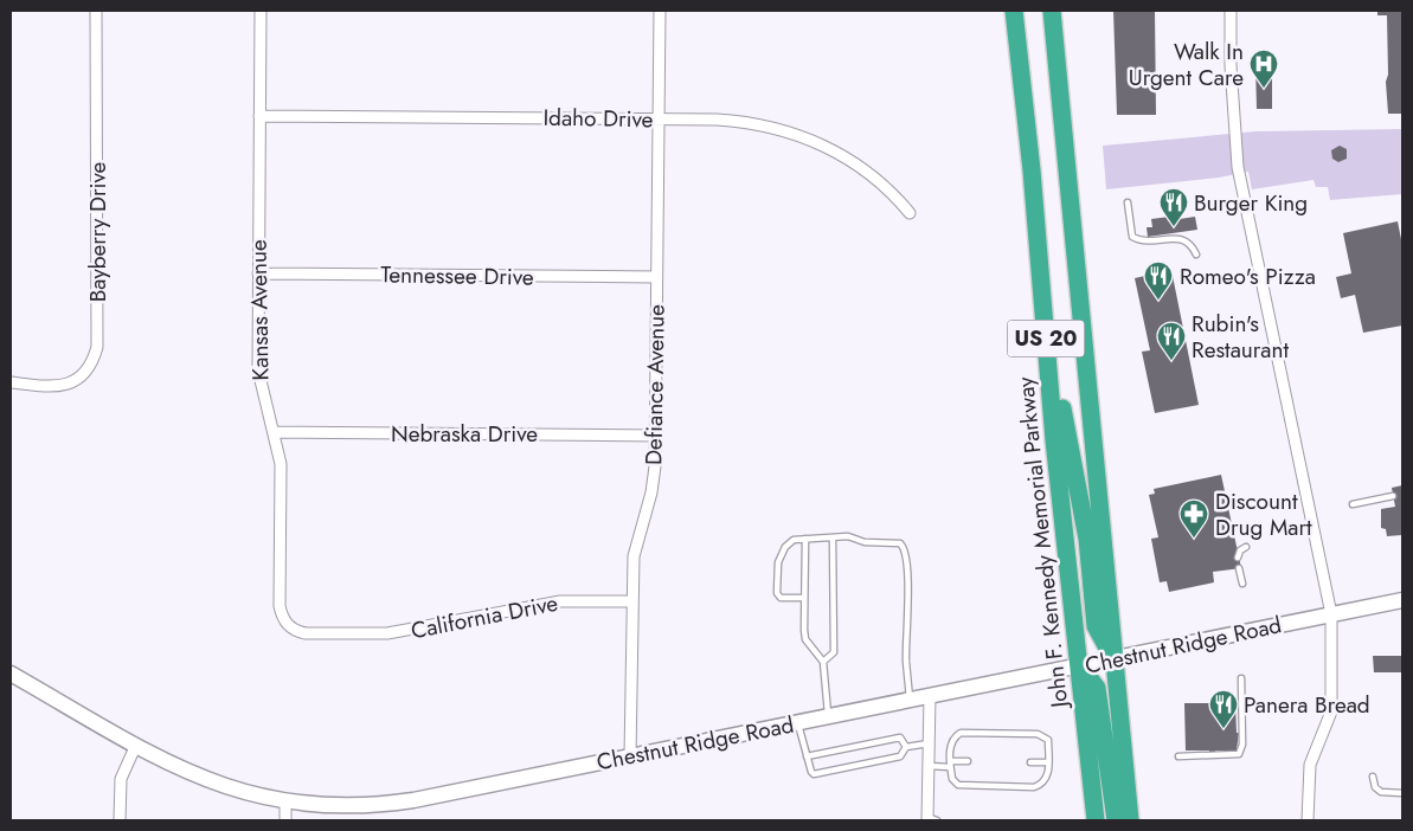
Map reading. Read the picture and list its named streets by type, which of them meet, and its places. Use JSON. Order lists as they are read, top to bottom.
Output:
{
  "streets": {
    "highway": ["US 20", "John F. Kennedy Memorial Parkway"],
    "street": [
      "Idaho Drive",
      "Bayberry Drive",
      "Tennessee Drive",
      "Kansas Avenue",
      "Defiance Avenue",
      "Nebraska Drive",
      "California Drive",
      "Chestnut Ridge Road"
    ]
  },
  "crossings": [
    ["Idaho Drive", "Kansas Avenue"],
    ["Idaho Drive", "Defiance Avenue"],
    ["Tennessee Drive", "Kansas Avenue"],
    ["Tennessee Drive", "Defiance Avenue"],
    ["Kansas Avenue", "Nebraska Drive"],
    ["Kansas Avenue", "California Drive"],
    ["US 20", "Chestnut Ridge Road"],
    ["Defiance Avenue", "Nebraska Drive"],
    ["Defiance Avenue", "California Drive"],
    ["Defiance Avenue", "Chestnut Ridge Road"],
    ["John F. Kennedy Memorial Parkway", "Chestnut Ridge Road"]
  ],
  "places": {
    "hospital": ["Walk In Urgent Care"],
    "restaurant": [
      "Burger King",
      "Romeo's Pizza",
      "Rubin's Restaurant",
      "Panera Bread"
    ],
    "pharmacy": ["Discount Drug Mart"]
  }
}
